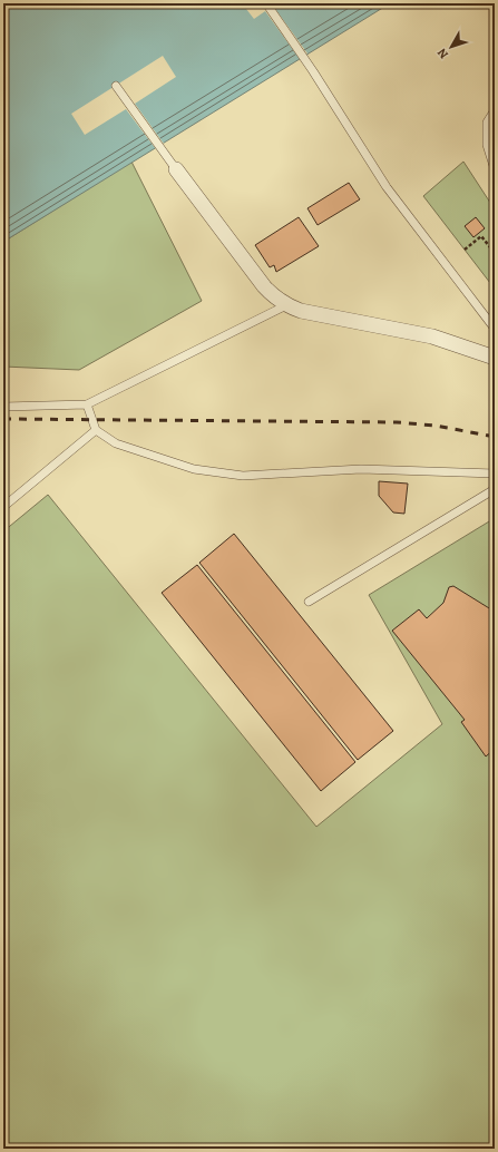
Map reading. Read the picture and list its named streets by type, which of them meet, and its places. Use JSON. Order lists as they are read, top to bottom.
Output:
{
  "north": "bottom left"
}
